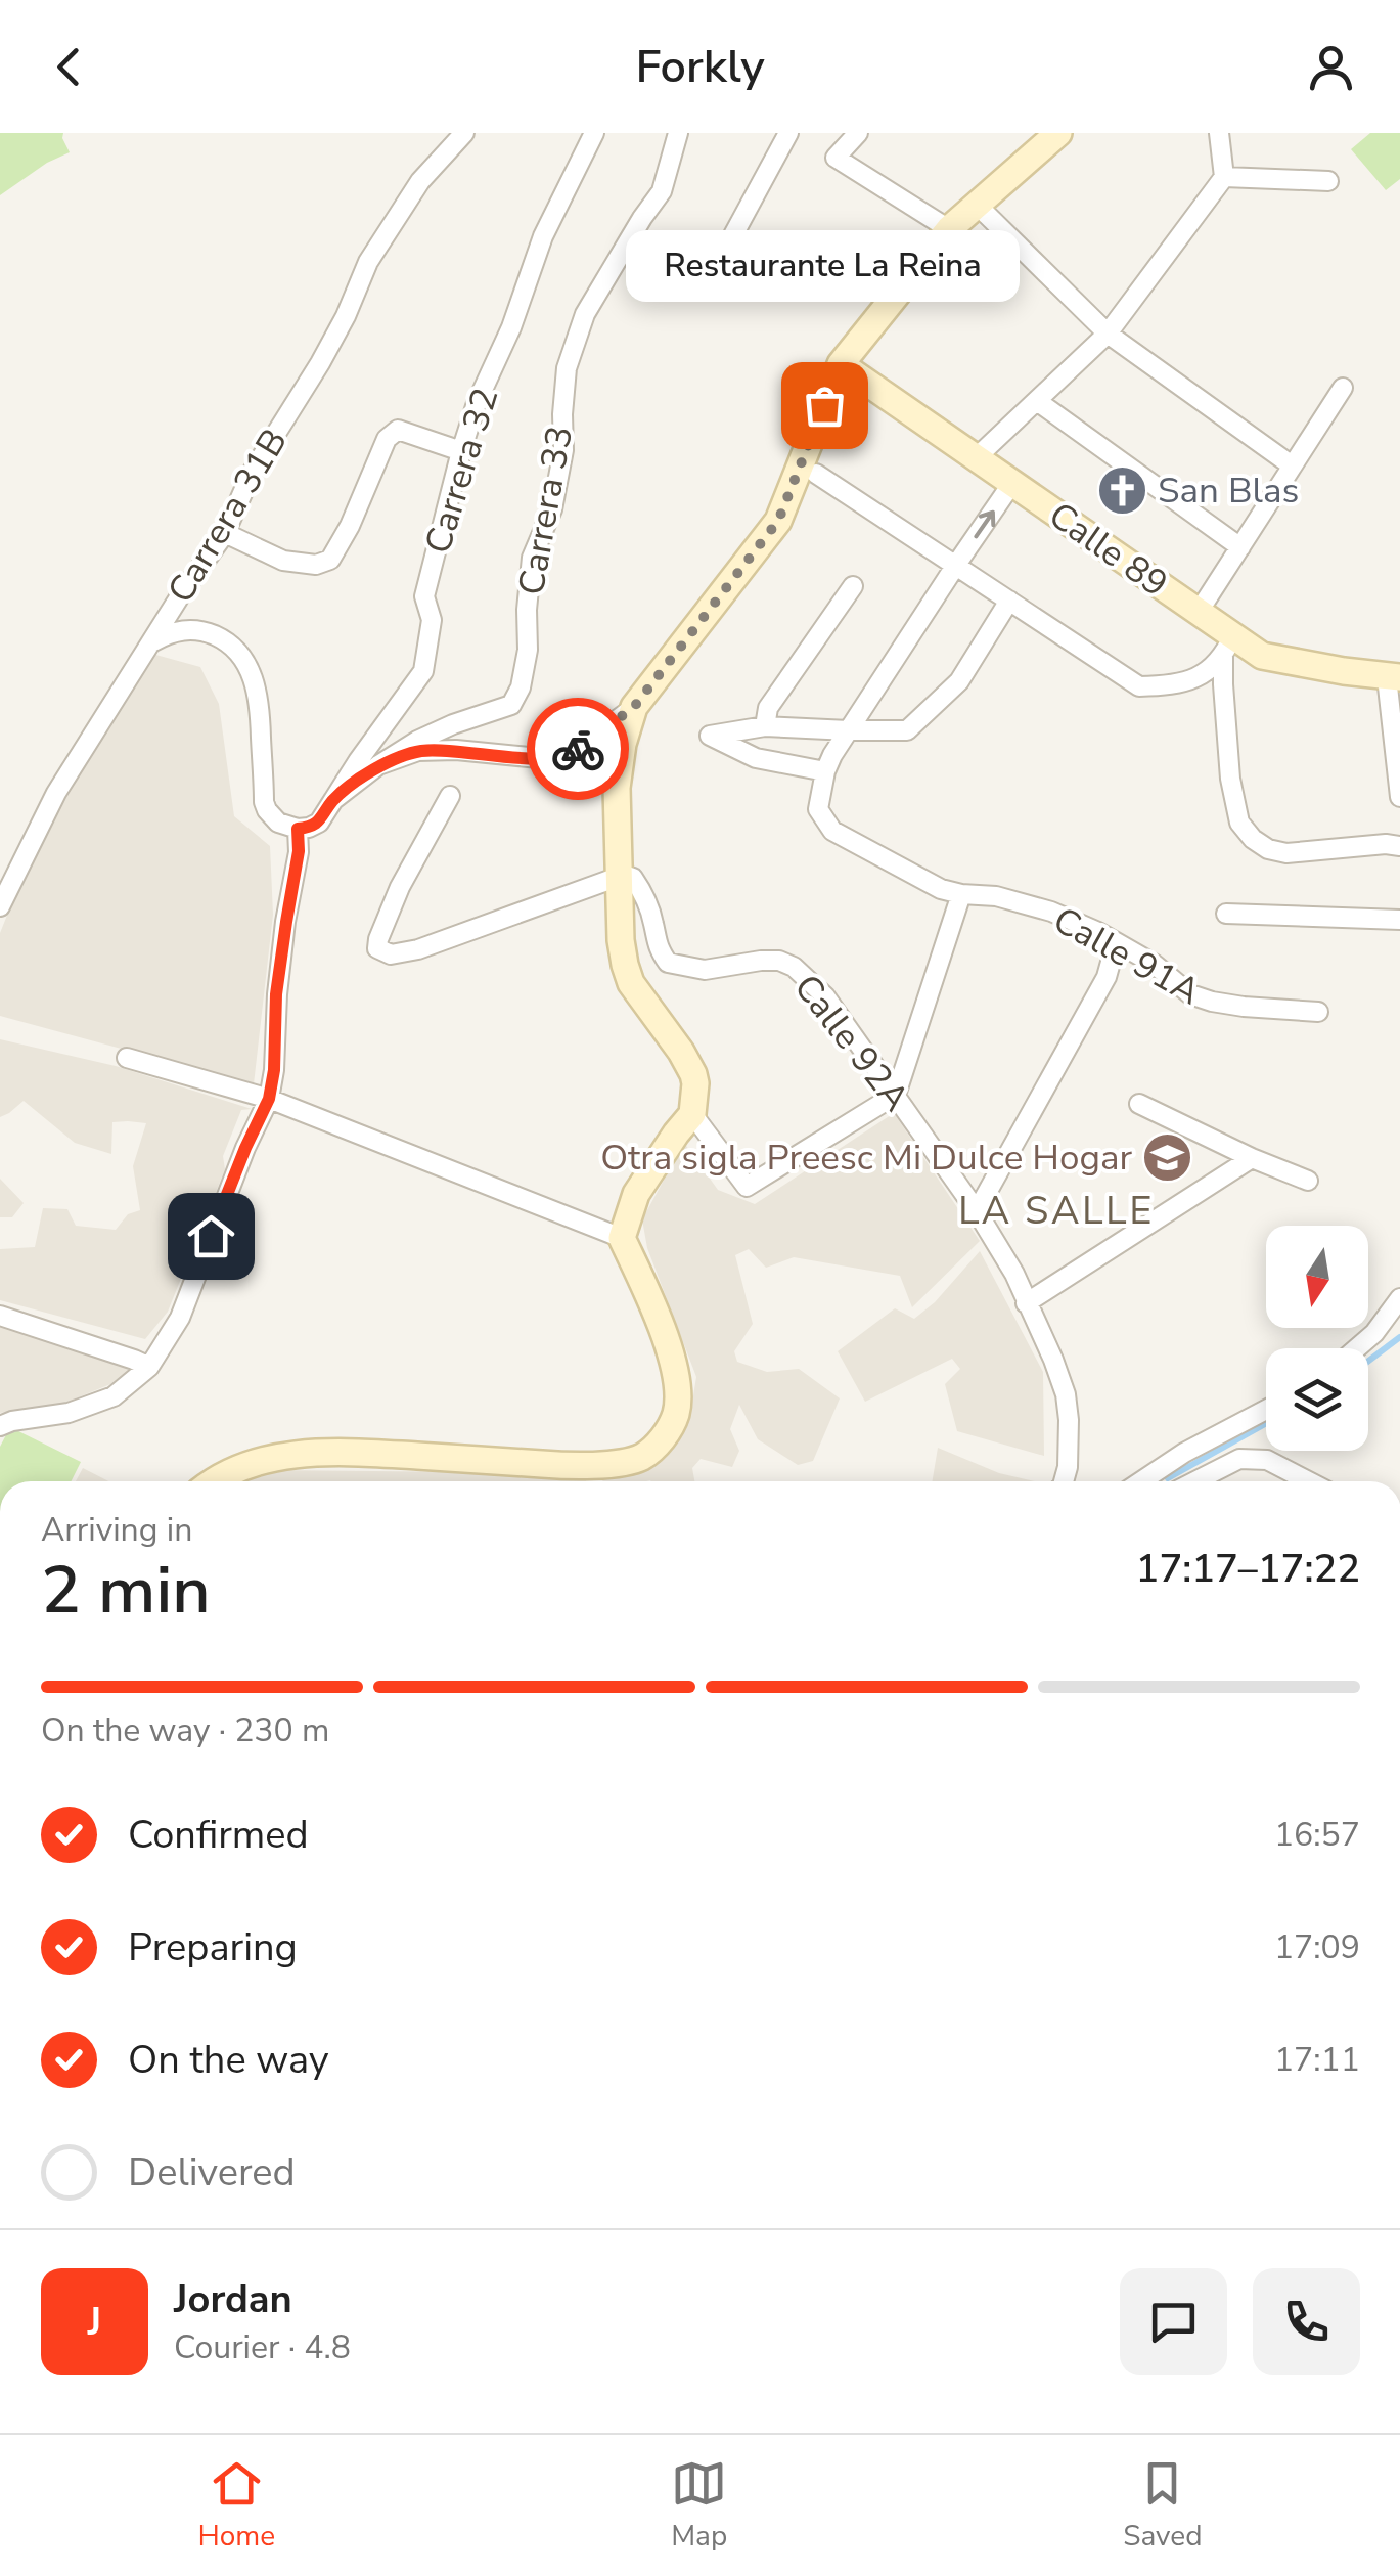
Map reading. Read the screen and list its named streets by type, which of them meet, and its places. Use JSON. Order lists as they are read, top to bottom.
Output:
{
  "streets": {
    "main road": ["Calle 89"],
    "street": [
      "Carrera 32",
      "Carrera 33",
      "Carrera 31B",
      "Calle 91A",
      "Calle 92A"
    ]
  },
  "districts": ["LA SALLE"],
  "places": {
    "other": ["Restaurante La Reina"],
    "church": ["San Blas"],
    "school or university": ["Otra sigla Preesc Mi Dulce Hogar"]
  },
  "north": "bottom",
  "page": {
    "header": "Forkly",
    "bubble": "Restaurante La Reina",
    "heading": ["2 min", "Arriving in", "17:17–17:22"],
    "panel": ["Jordan", "Courier · 4.8"],
    "bar": "On the way · 230 m",
    "list": [
      ["Confirmed", "16:57"],
      ["Preparing", "17:09"],
      ["On the way", "17:11"],
      "Delivered"
    ],
    "round": "J",
    "tabs": ["Home", "Map", "Saved"]
  }
}
